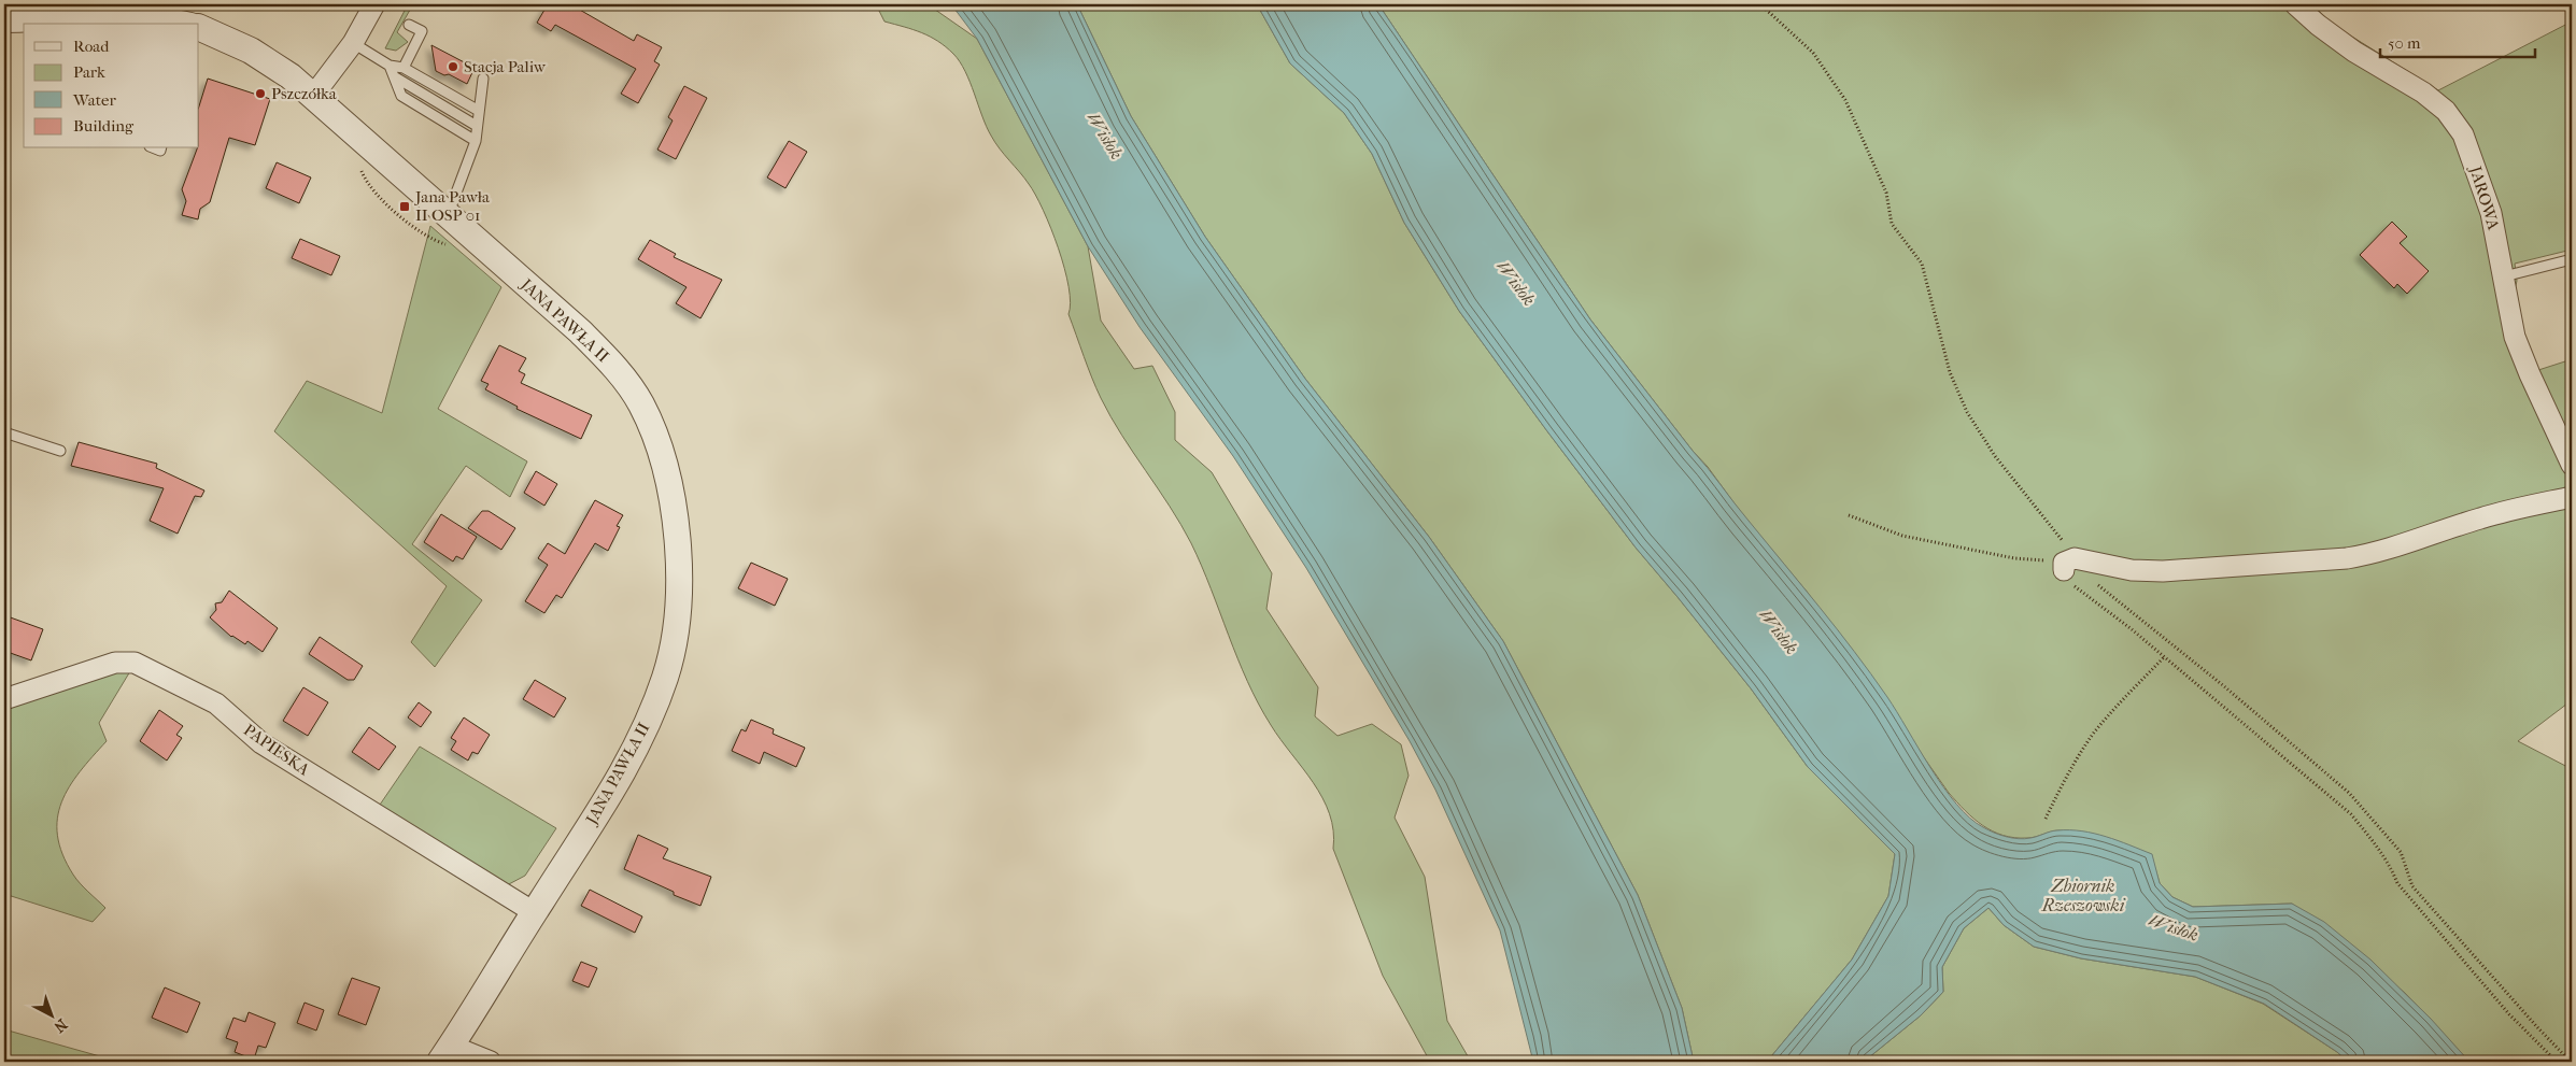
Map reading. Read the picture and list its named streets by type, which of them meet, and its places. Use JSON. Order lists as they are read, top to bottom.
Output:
{
  "streets": {
    "street": ["JAROWA", "JANA PAWŁA II", "PAPIESKA"]
  },
  "crossings": [
    ["JANA PAWŁA II", "PAPIESKA"]
  ],
  "water": ["Wisłok", "Zbiornik Rzeszowski"],
  "places": {
    "other": ["Stacja Paliw", "Pszczółka"],
    "transit": ["Jana Pawła II OSP 01"]
  },
  "legend": [
    "Road",
    "Park",
    "Water",
    "Building"
  ],
  "scale_bar": "50 m",
  "north": "bottom right"
}
